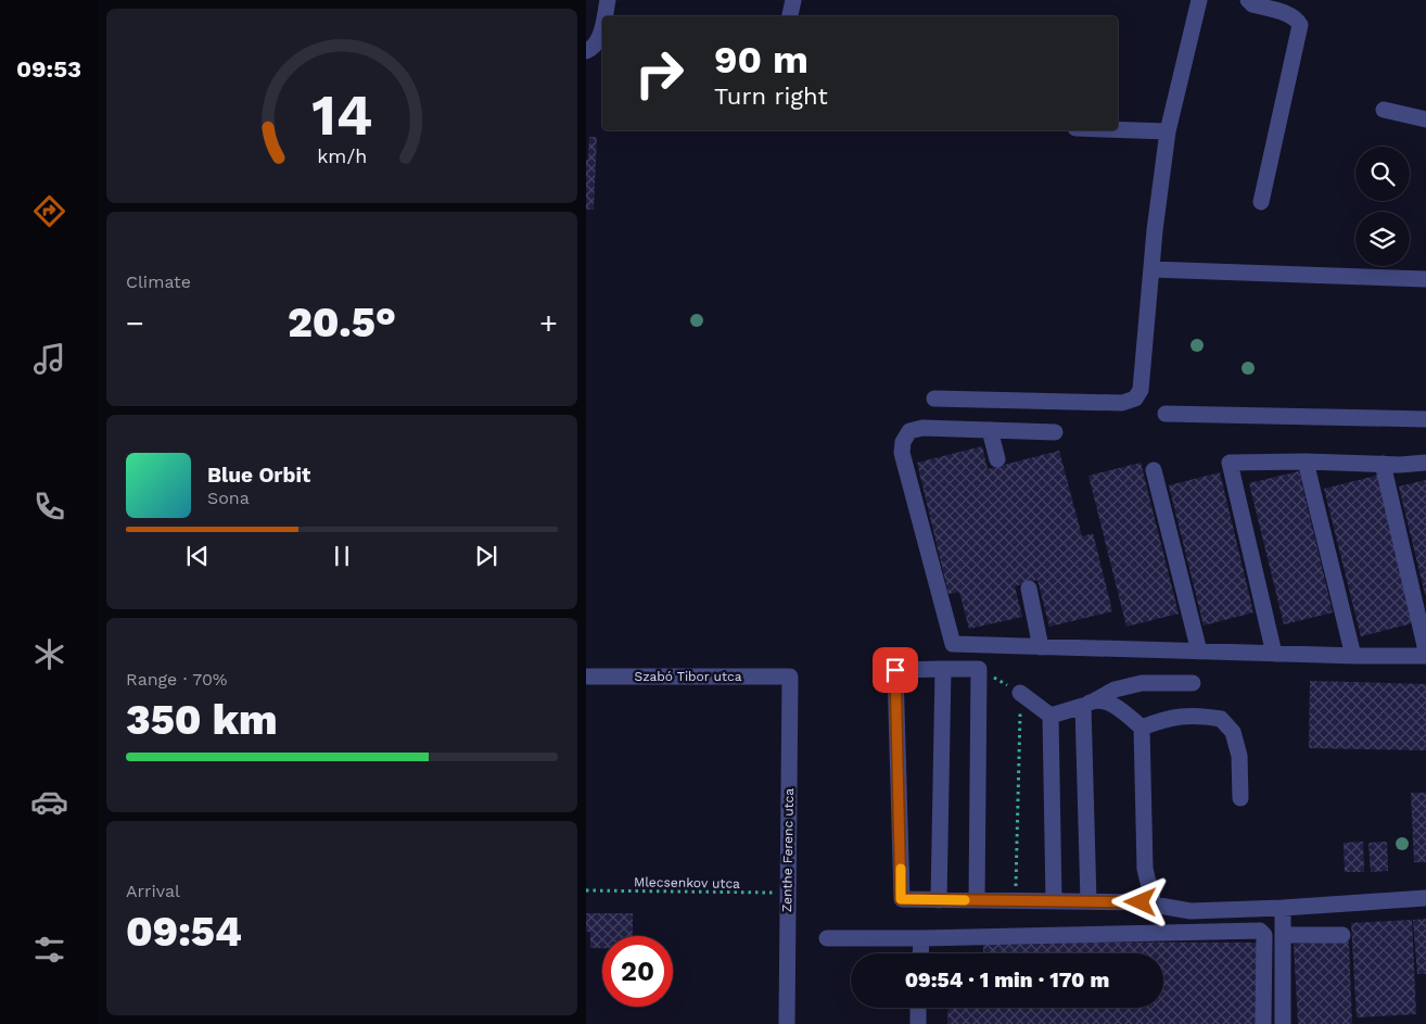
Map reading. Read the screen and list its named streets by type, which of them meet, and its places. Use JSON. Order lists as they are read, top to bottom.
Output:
{
  "streets": {
    "street": ["Szabó Tibor utca", "Zenthe Ferenc utca"],
    "path": ["Mlecsenkov utca"]
  },
  "crossings": [
    ["Szabó Tibor utca", "Zenthe Ferenc utca"],
    ["Zenthe Ferenc utca", "Mlecsenkov utca"]
  ],
  "page": {
    "tabs": "09:53",
    "turn": ["90 m", "Turn right"],
    "tile": [
      "Climate",
      ["Range · 70%", "350 km"],
      ["Arrival", "09:54"]
    ],
    "heat": ["−", "20.5°", "+"],
    "song": ["Blue Orbit", "Sona"],
    "limit": "20",
    "trip": "09:54 · 1 min · 170 m",
    "gauge": ["14", "km/h"]
  }
}
